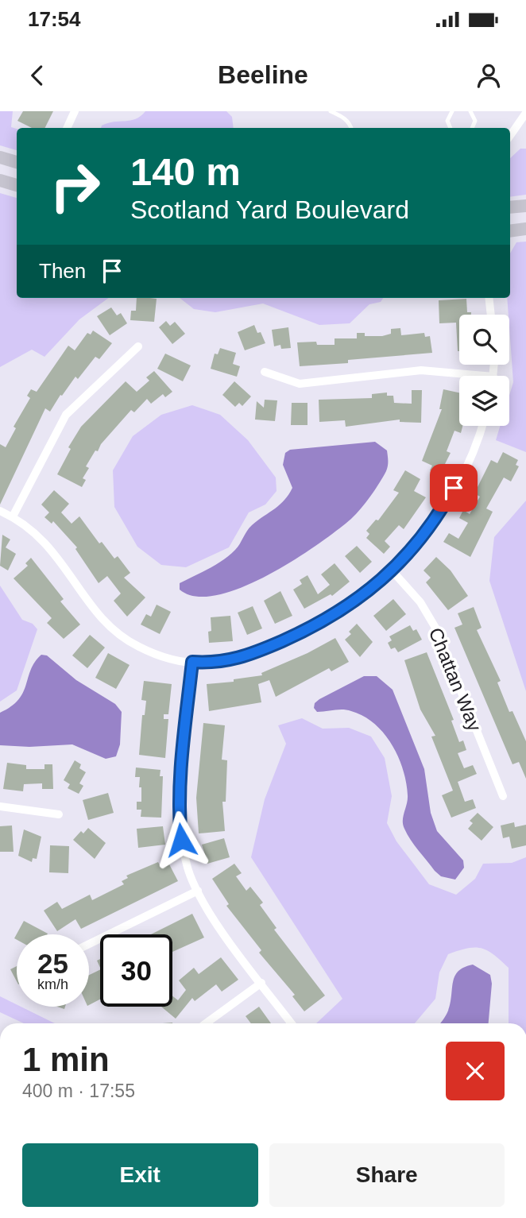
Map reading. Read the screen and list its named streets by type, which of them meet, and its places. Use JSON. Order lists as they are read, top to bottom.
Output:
{
  "streets": {
    "street": ["Chattan Way"]
  },
  "page": {
    "status": "17:54",
    "header": "Beeline",
    "turn": ["140 m", "Scotland Yard Boulevard"],
    "then": "Then",
    "speed": "25 km/h",
    "limit": "30",
    "heading": ["1 min", "400 m · 17:55"],
    "buttons": ["Exit", "Share"]
  }
}
